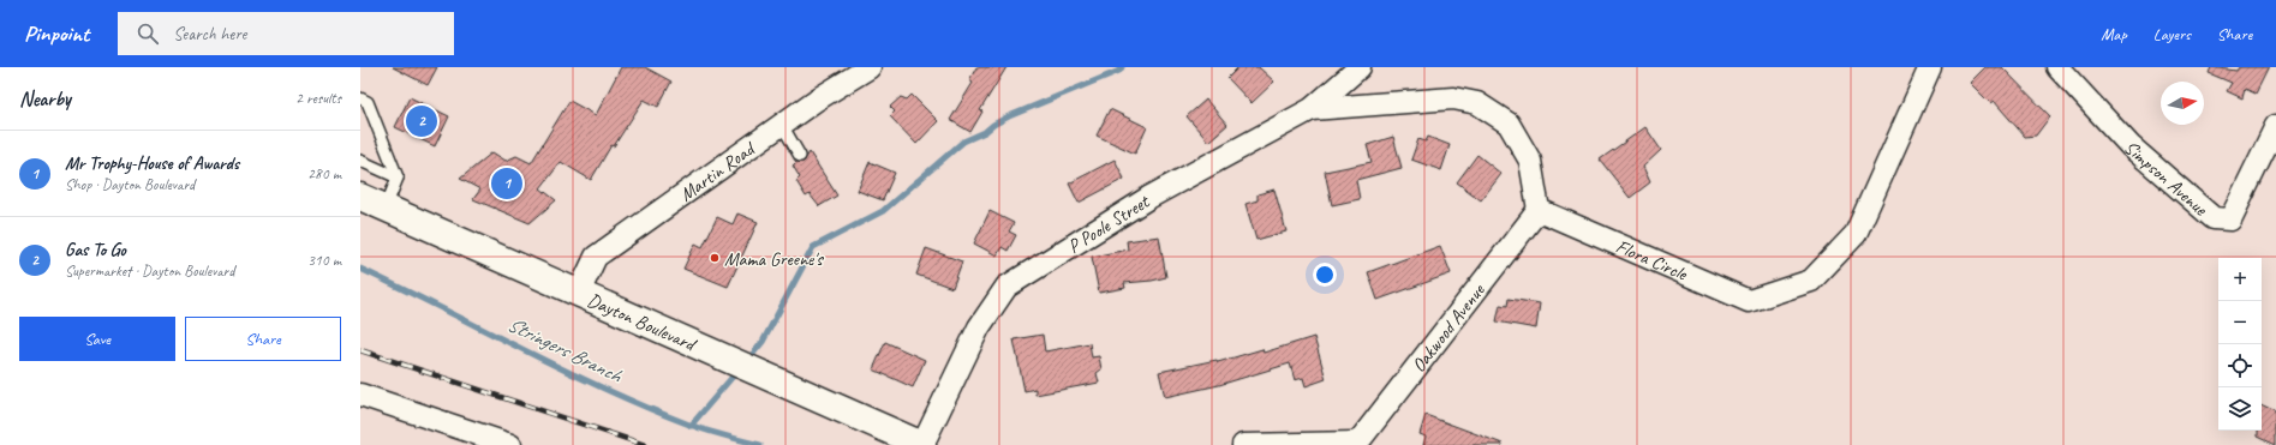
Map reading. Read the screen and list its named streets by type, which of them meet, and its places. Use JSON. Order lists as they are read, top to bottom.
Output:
{
  "streets": {
    "main road": ["Dayton Boulevard"],
    "street": [
      "Martin Road",
      "Simpson Avenue",
      "P Poole Street",
      "Flora Circle",
      "Oakwood Avenue"
    ]
  },
  "crossings": [
    ["Martin Road", "Dayton Boulevard"],
    ["P Poole Street", "Dayton Boulevard"],
    ["Flora Circle", "Oakwood Avenue"]
  ],
  "water": ["Stringers Branch"],
  "places": ["Mama Greene's"],
  "north": "right",
  "page": {
    "header": "Pinpoint",
    "search": "Search here",
    "nav": ["Map", "Layers", "Share"],
    "heading": ["Nearby", "2 results"],
    "pins": ["2", "1"],
    "list": [
      {
        "mark": "1",
        "name": "Mr Trophy-House of Awards",
        "note": "Shop · Dayton Boulevard",
        "value": "280 m"
      },
      {
        "mark": "2",
        "name": "Gas To Go",
        "note": "Supermarket · Dayton Boulevard",
        "value": "310 m"
      }
    ],
    "map_buttons": ["+", "−"],
    "buttons": ["Save", "Share"]
  }
}
